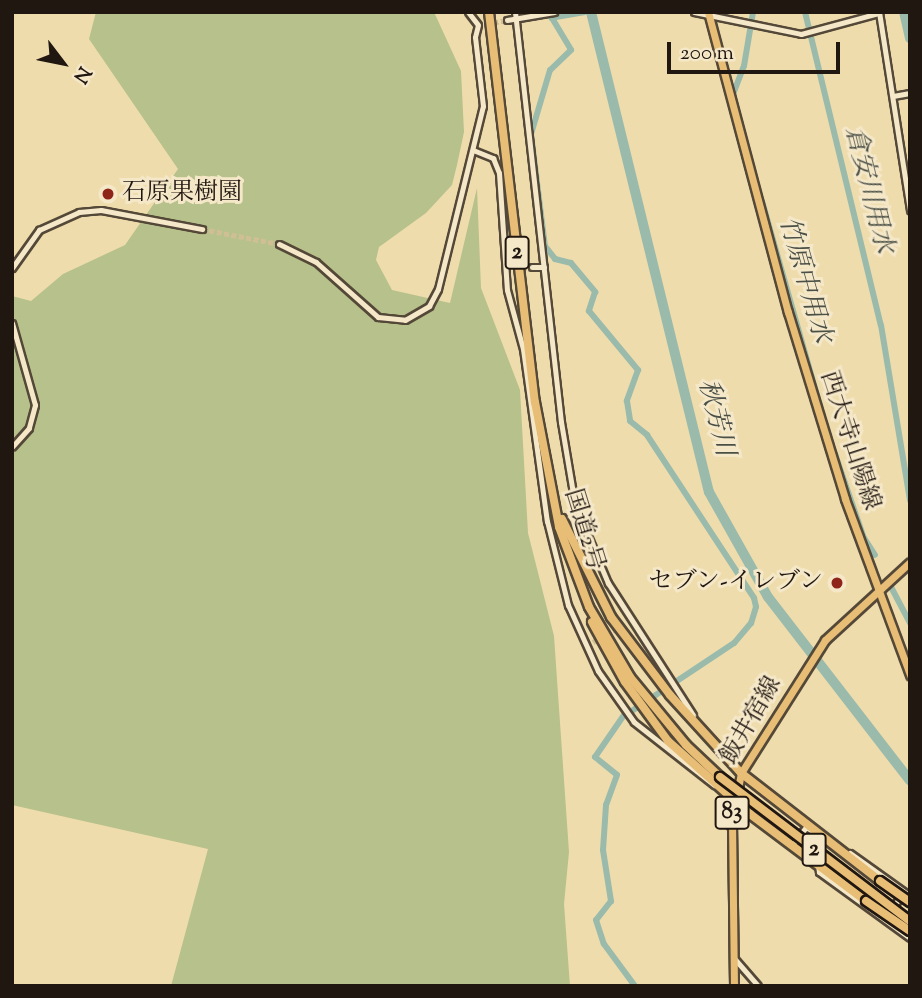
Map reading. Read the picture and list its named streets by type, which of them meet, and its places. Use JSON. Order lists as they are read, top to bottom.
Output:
{
  "streets": {
    "highway": ["2", "国道2号"],
    "main road": ["西大寺山陽線", "飯井宿線", "83"]
  },
  "crossings": [
    ["2", "国道2号"],
    ["西大寺山陽線", "飯井宿線"]
  ],
  "water": ["倉安川用水", "竹原中用水", "秋芳川"],
  "places": ["石原果樹園", "セブン-イレブン"],
  "scale_bar": "200 m",
  "north": "bottom right"
}
